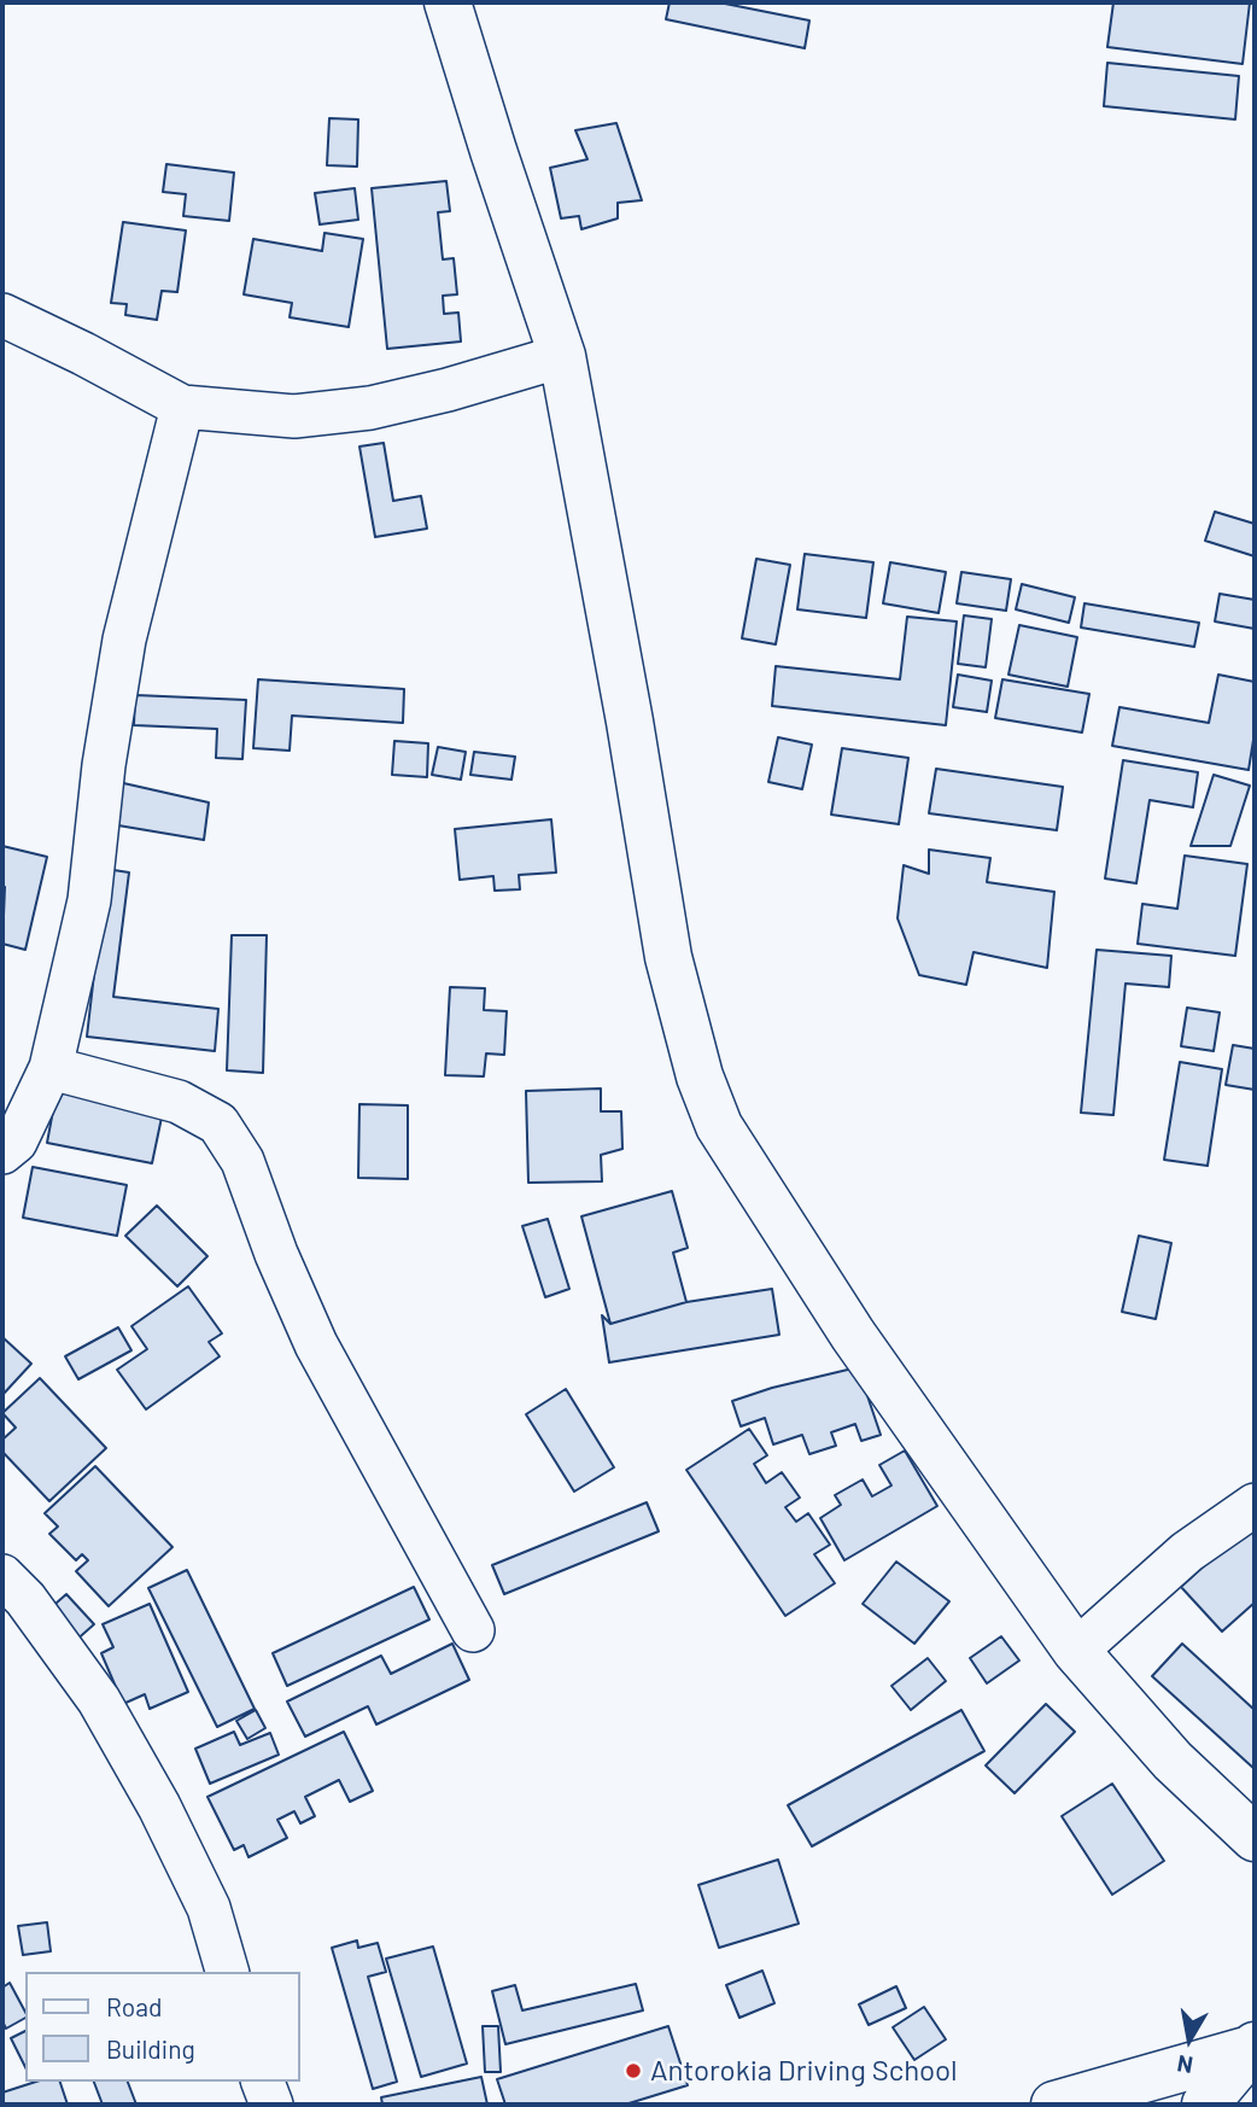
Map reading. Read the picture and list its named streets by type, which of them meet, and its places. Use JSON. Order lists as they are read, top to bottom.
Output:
{
  "places": ["Antorokia Driving School"],
  "legend": ["Road", "Building"],
  "north": "bottom"
}
